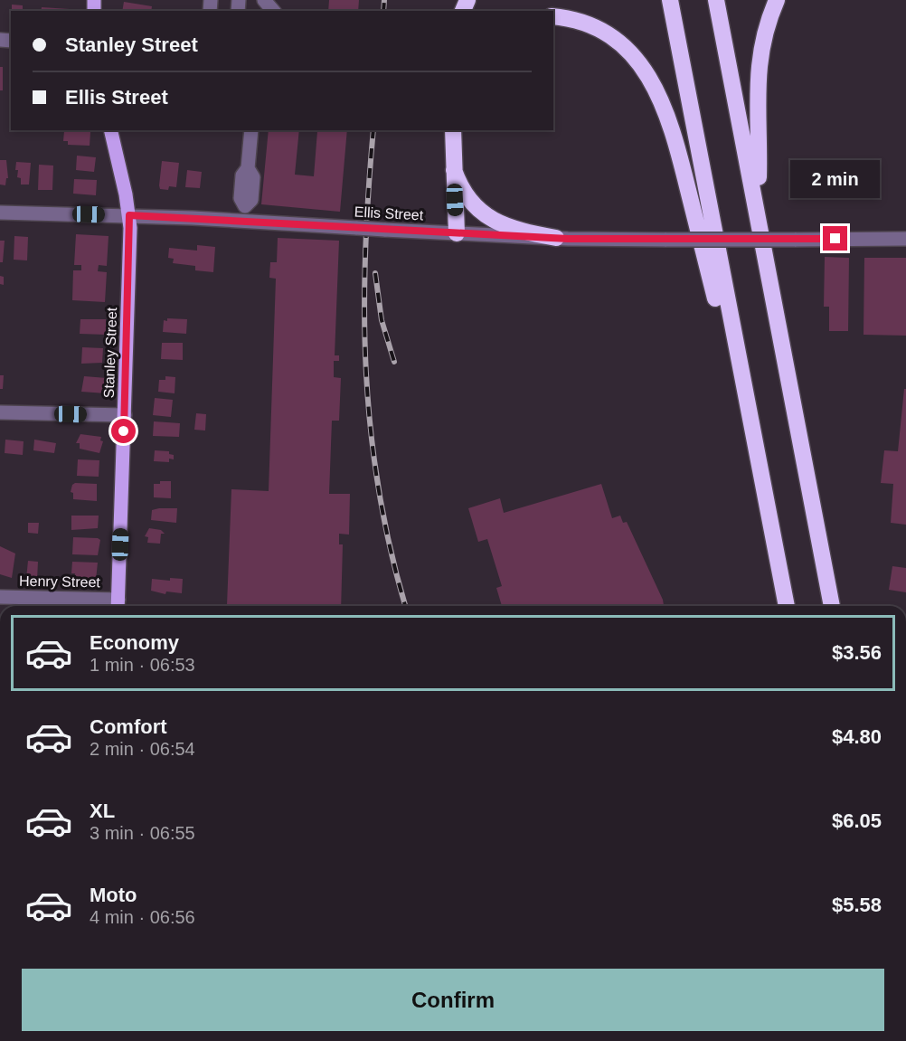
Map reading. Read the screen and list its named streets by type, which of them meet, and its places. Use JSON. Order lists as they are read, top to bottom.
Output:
{
  "streets": {
    "main road": ["Stanley Street"],
    "street": ["Ellis Street", "Henry Street"]
  },
  "crossings": [
    ["Ellis Street", "Stanley Street"],
    ["Stanley Street", "Henry Street"]
  ],
  "page": {
    "banner": ["Stanley Street", "Ellis Street"],
    "bubble": "2 min",
    "list": [
      {
        "name": "Economy",
        "note": "1 min · 06:53",
        "value": "$3.56"
      },
      {
        "name": "Comfort",
        "note": "2 min · 06:54",
        "value": "$4.80"
      },
      {
        "name": "XL",
        "note": "3 min · 06:55",
        "value": "$6.05"
      },
      {
        "name": "Moto",
        "note": "4 min · 06:56",
        "value": "$5.58"
      }
    ],
    "buttons": "Confirm"
  }
}
